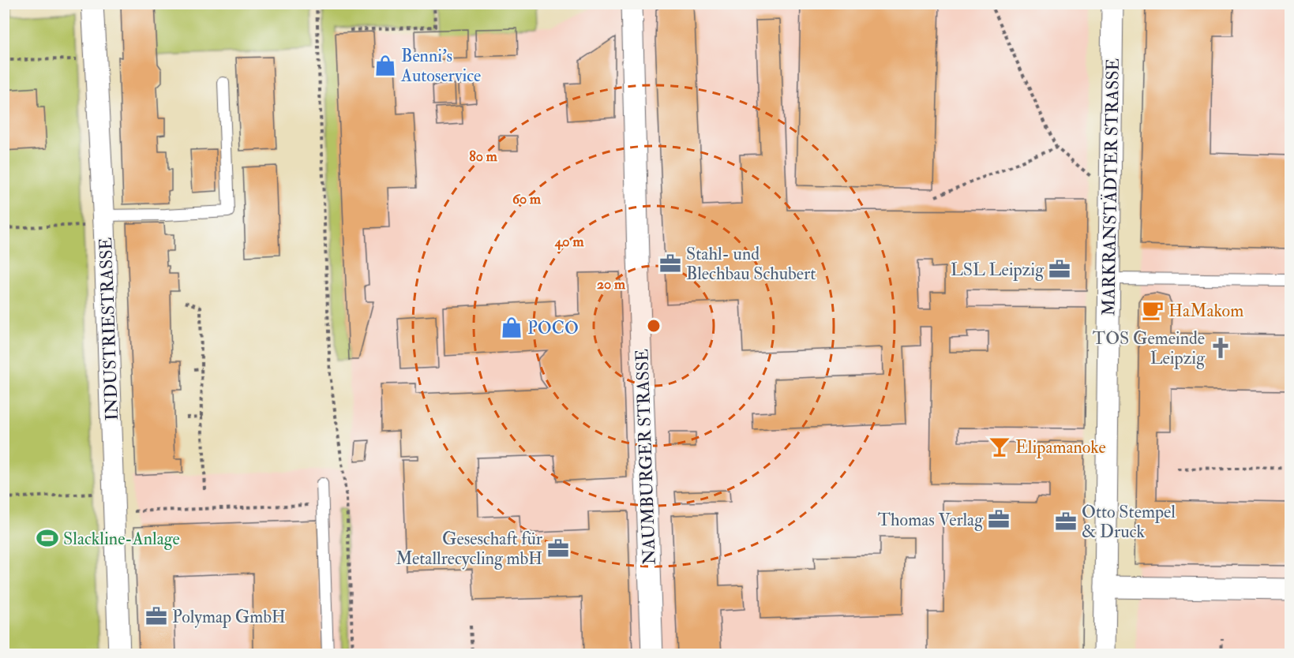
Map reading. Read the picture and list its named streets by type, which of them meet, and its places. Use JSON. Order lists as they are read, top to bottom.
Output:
{
  "streets": {
    "street": ["MARKRANSTÄDTER STRASSE", "INDUSTRIESTRASSE", "NAUMBURGER STRASSE"]
  },
  "places": {
    "shop": ["Benni's Autoservice", "POCO"],
    "office": [
      "Stahl- und Blechbau Schubert",
      "LSL Leipzig",
      "Thomas Verlag",
      "Otto Stempel & Druck",
      "Geseschaft für Metallrecycling mbH",
      "Polymap GmbH"
    ],
    "cafe": ["HaMakom"],
    "church": ["TOS Gemeinde Leipzig"],
    "bar": ["Elipamanoke"],
    "sports": ["Slackline-Anlage"]
  },
  "rings": [
    "80 m",
    "60 m",
    "40 m",
    "20 m"
  ]
}
